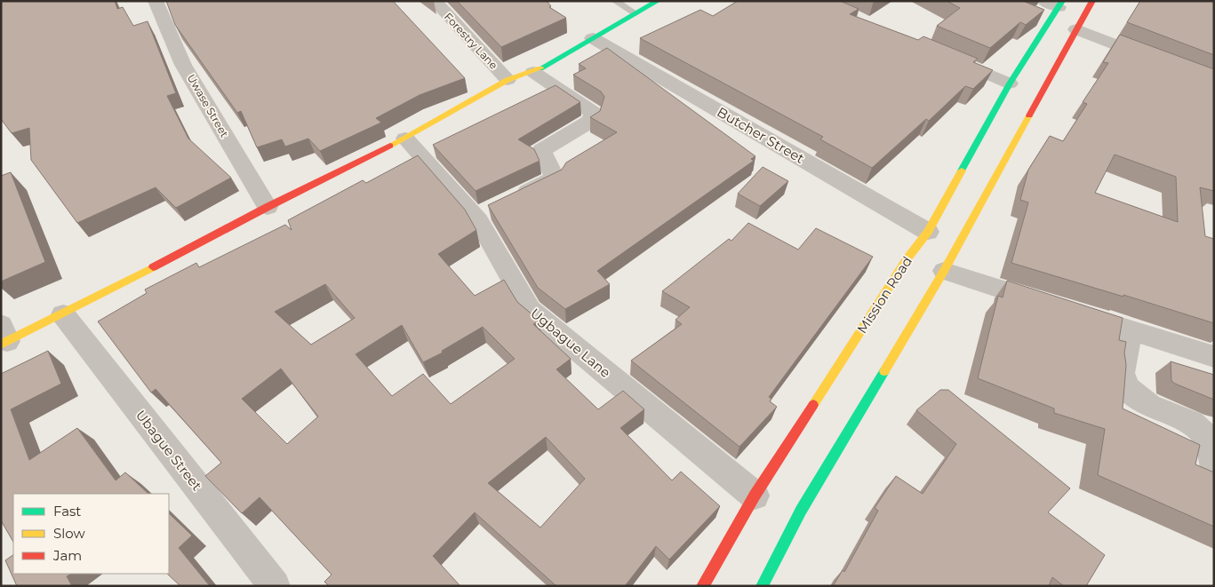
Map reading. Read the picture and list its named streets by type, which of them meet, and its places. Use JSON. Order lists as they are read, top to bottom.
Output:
{
  "streets": {
    "street": [
      "Forestry Lane",
      "Uwase Street",
      "Butcher Street",
      "Mission Road",
      "Ugbague Lane",
      "Ubague Street"
    ]
  },
  "crossings": [
    ["Butcher Street", "Mission Road"],
    ["Mission Road", "Ugbague Lane"]
  ],
  "legend": ["Fast", "Slow", "Jam"]
}
